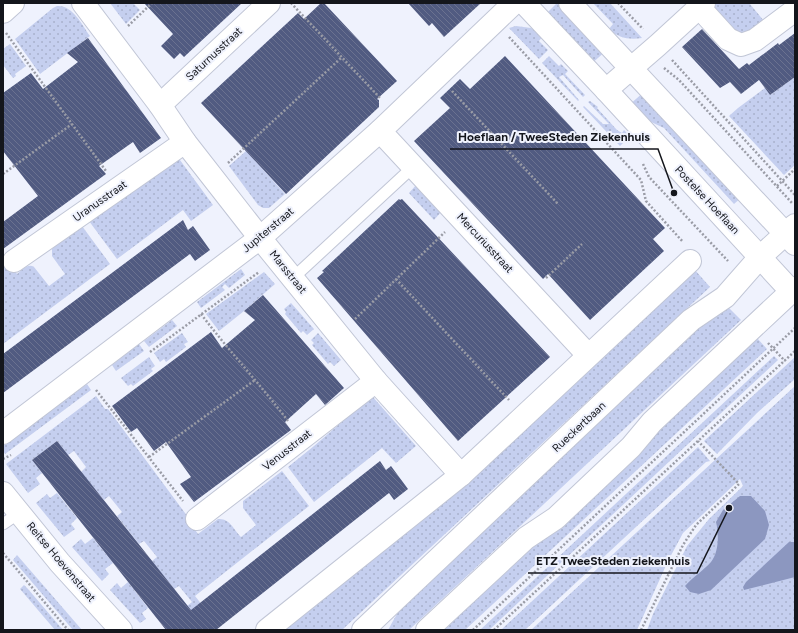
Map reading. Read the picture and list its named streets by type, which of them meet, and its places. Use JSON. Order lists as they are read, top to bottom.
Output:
{
  "streets": {
    "street": [
      "Saturnusstraat",
      "Postelse Hoeflaan",
      "Uranusstraat",
      "Jupiterstraat",
      "Mercuriusstraat",
      "Marsstraat",
      "Rueckertbaan",
      "Venusstraat",
      "Reitse Hoevenstraat"
    ]
  },
  "crossings": [
    ["Saturnusstraat", "Marsstraat"],
    ["Postelse Hoeflaan", "Rueckertbaan"],
    ["Uranusstraat", "Marsstraat"],
    ["Jupiterstraat", "Mercuriusstraat"],
    ["Jupiterstraat", "Marsstraat"],
    ["Marsstraat", "Venusstraat"]
  ],
  "places": ["Hoeflaan / TweeSteden Ziekenhuis", "ETZ TweeSteden ziekenhuis"]
}
